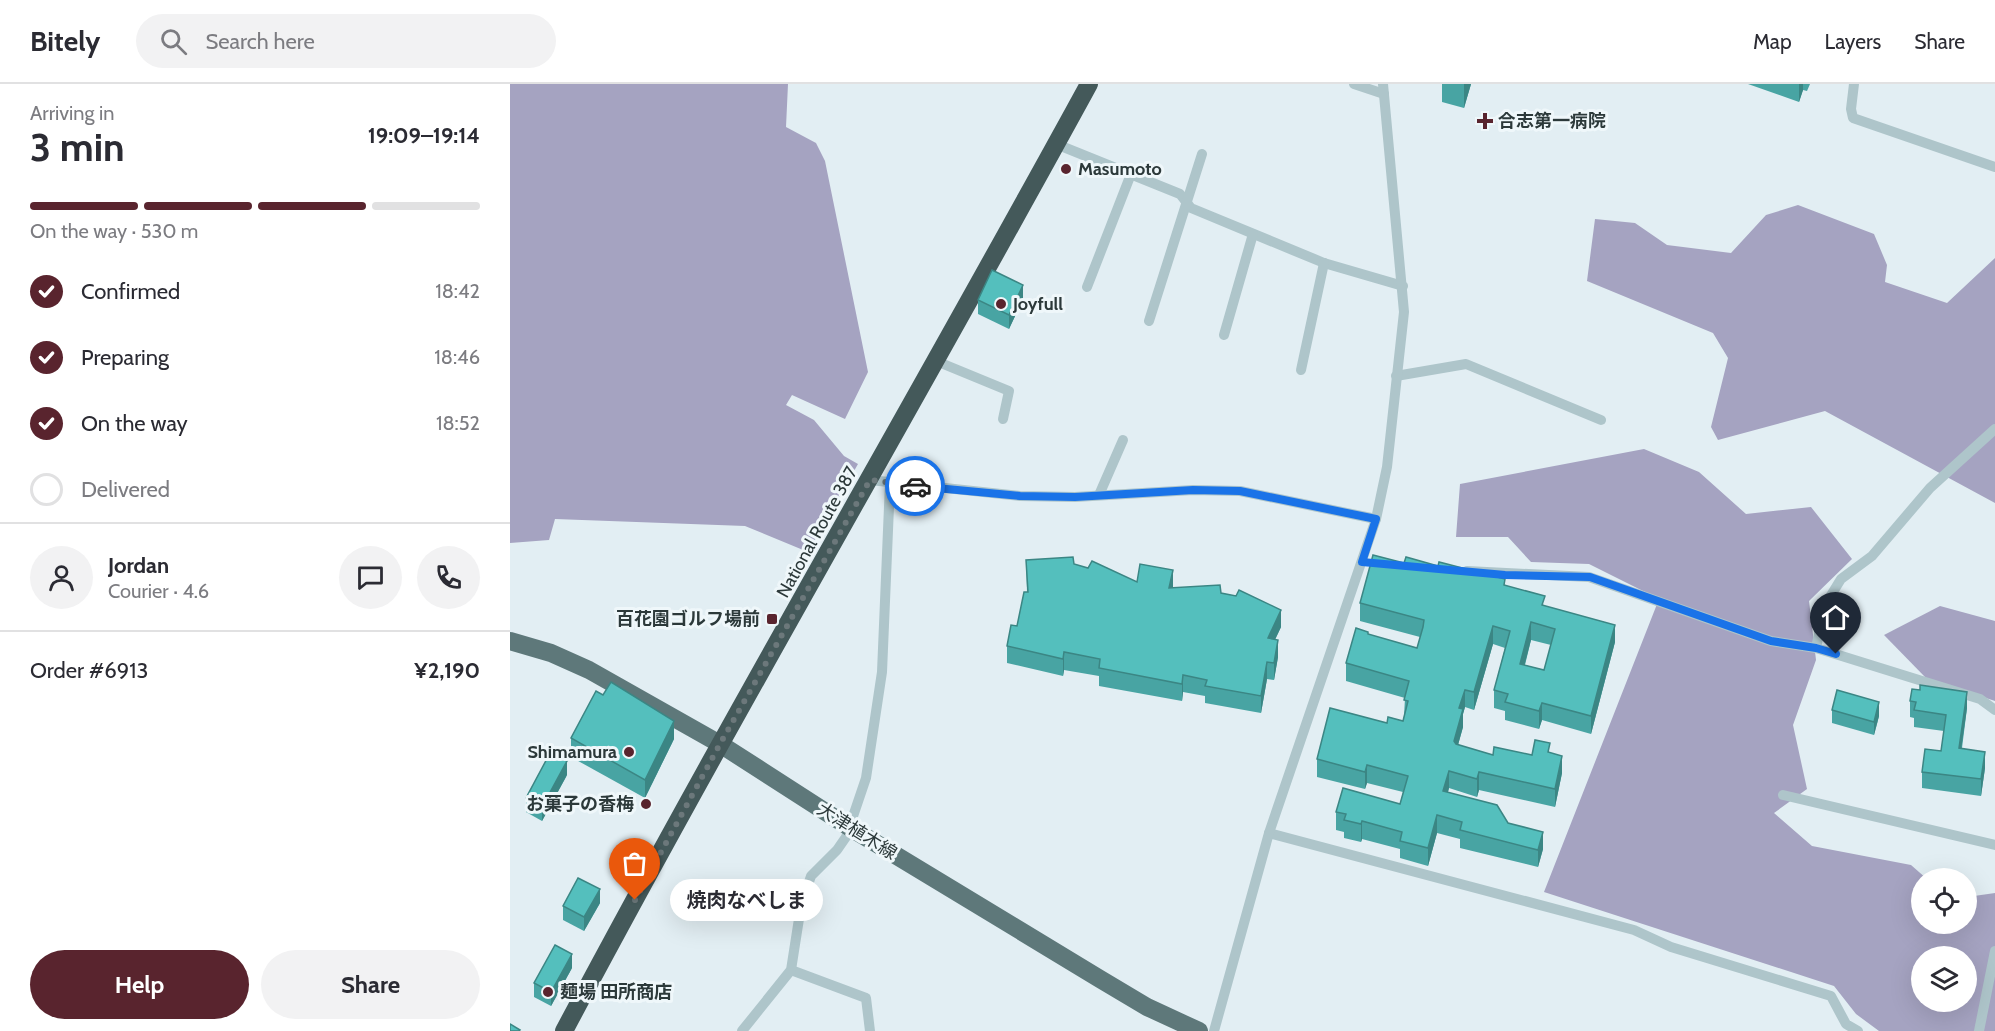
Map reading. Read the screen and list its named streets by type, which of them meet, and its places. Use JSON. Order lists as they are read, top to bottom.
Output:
{
  "streets": {
    "highway": ["National Route 387"],
    "main road": ["大津植木線"]
  },
  "crossings": [
    ["National Route 387", "大津植木線"]
  ],
  "places": {
    "health": ["合志第一病院"],
    "other": [
      "Masumoto",
      "Joyfull",
      "Shimamura",
      "お菓子の香梅",
      "焼肉なべしま",
      "麺場 田所商店"
    ],
    "transit": ["百花園ゴルフ場前"]
  },
  "page": {
    "header": "Bitely",
    "search": "Search here",
    "nav": ["Map", "Layers", "Share"],
    "heading": ["3 min", "Arriving in", "19:09–19:14"],
    "panel": [
      "Jordan",
      "Courier · 4.6",
      "Order #6913",
      "¥2,190"
    ],
    "bar": "On the way · 530 m",
    "list": [
      ["Confirmed", "18:42"],
      ["Preparing", "18:46"],
      ["On the way", "18:52"],
      "Delivered"
    ],
    "bubble": "焼肉なべしま",
    "buttons": ["Help", "Share"]
  }
}
